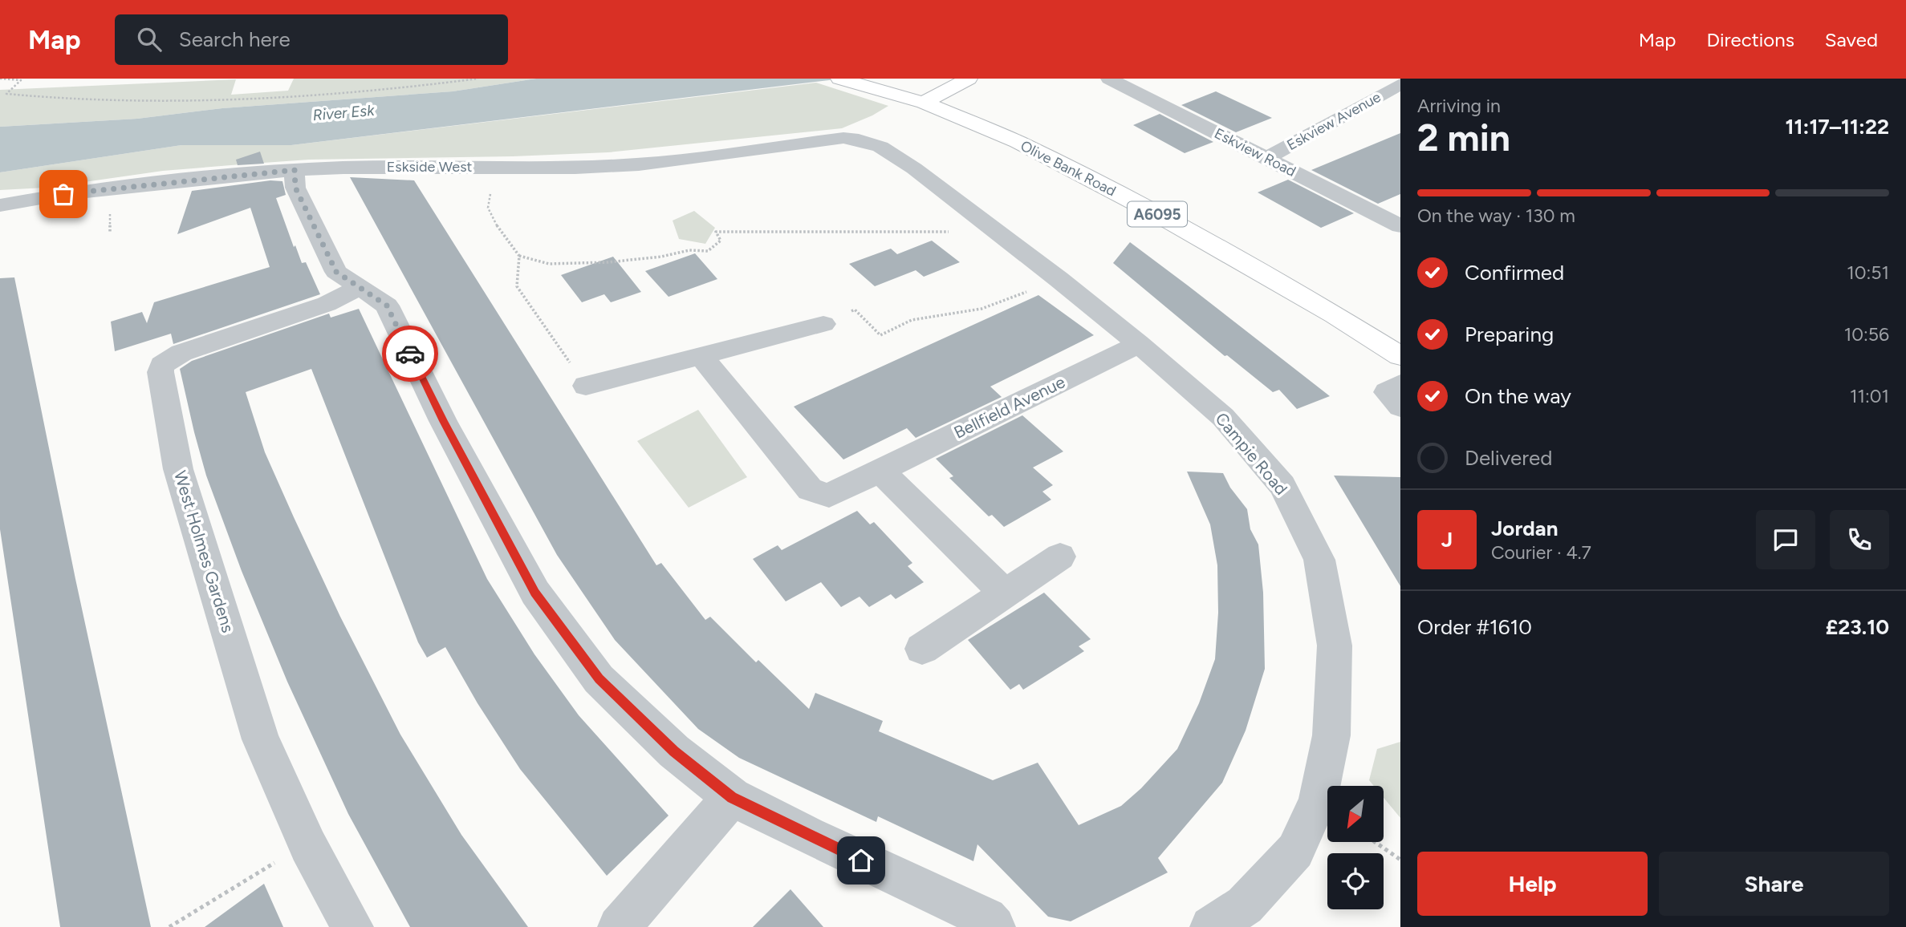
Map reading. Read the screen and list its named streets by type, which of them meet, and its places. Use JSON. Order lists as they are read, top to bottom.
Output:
{
  "streets": {
    "main road": ["Olive Bank Road", "A6095"],
    "street": [
      "Eskview Avenue",
      "Eskview Road",
      "Eskside West",
      "Bellfield Avenue",
      "Campie Road",
      "West Holmes Gardens"
    ]
  },
  "crossings": [
    ["Eskview Avenue", "Eskview Road"],
    ["Eskside West", "Campie Road"],
    ["Bellfield Avenue", "Campie Road"]
  ],
  "water": ["River Esk"],
  "north": "bottom left",
  "page": {
    "header": "Map",
    "search": "Search here",
    "nav": ["Map", "Directions", "Saved"],
    "heading": ["2 min", "Arriving in", "11:17–11:22"],
    "panel": [
      "Jordan",
      "Courier · 4.7",
      "Order #1610",
      "£23.10"
    ],
    "bar": "On the way · 130 m",
    "list": [
      ["Confirmed", "10:51"],
      ["Preparing", "10:56"],
      ["On the way", "11:01"],
      "Delivered"
    ],
    "round": "J",
    "buttons": ["Help", "Share"]
  }
}
